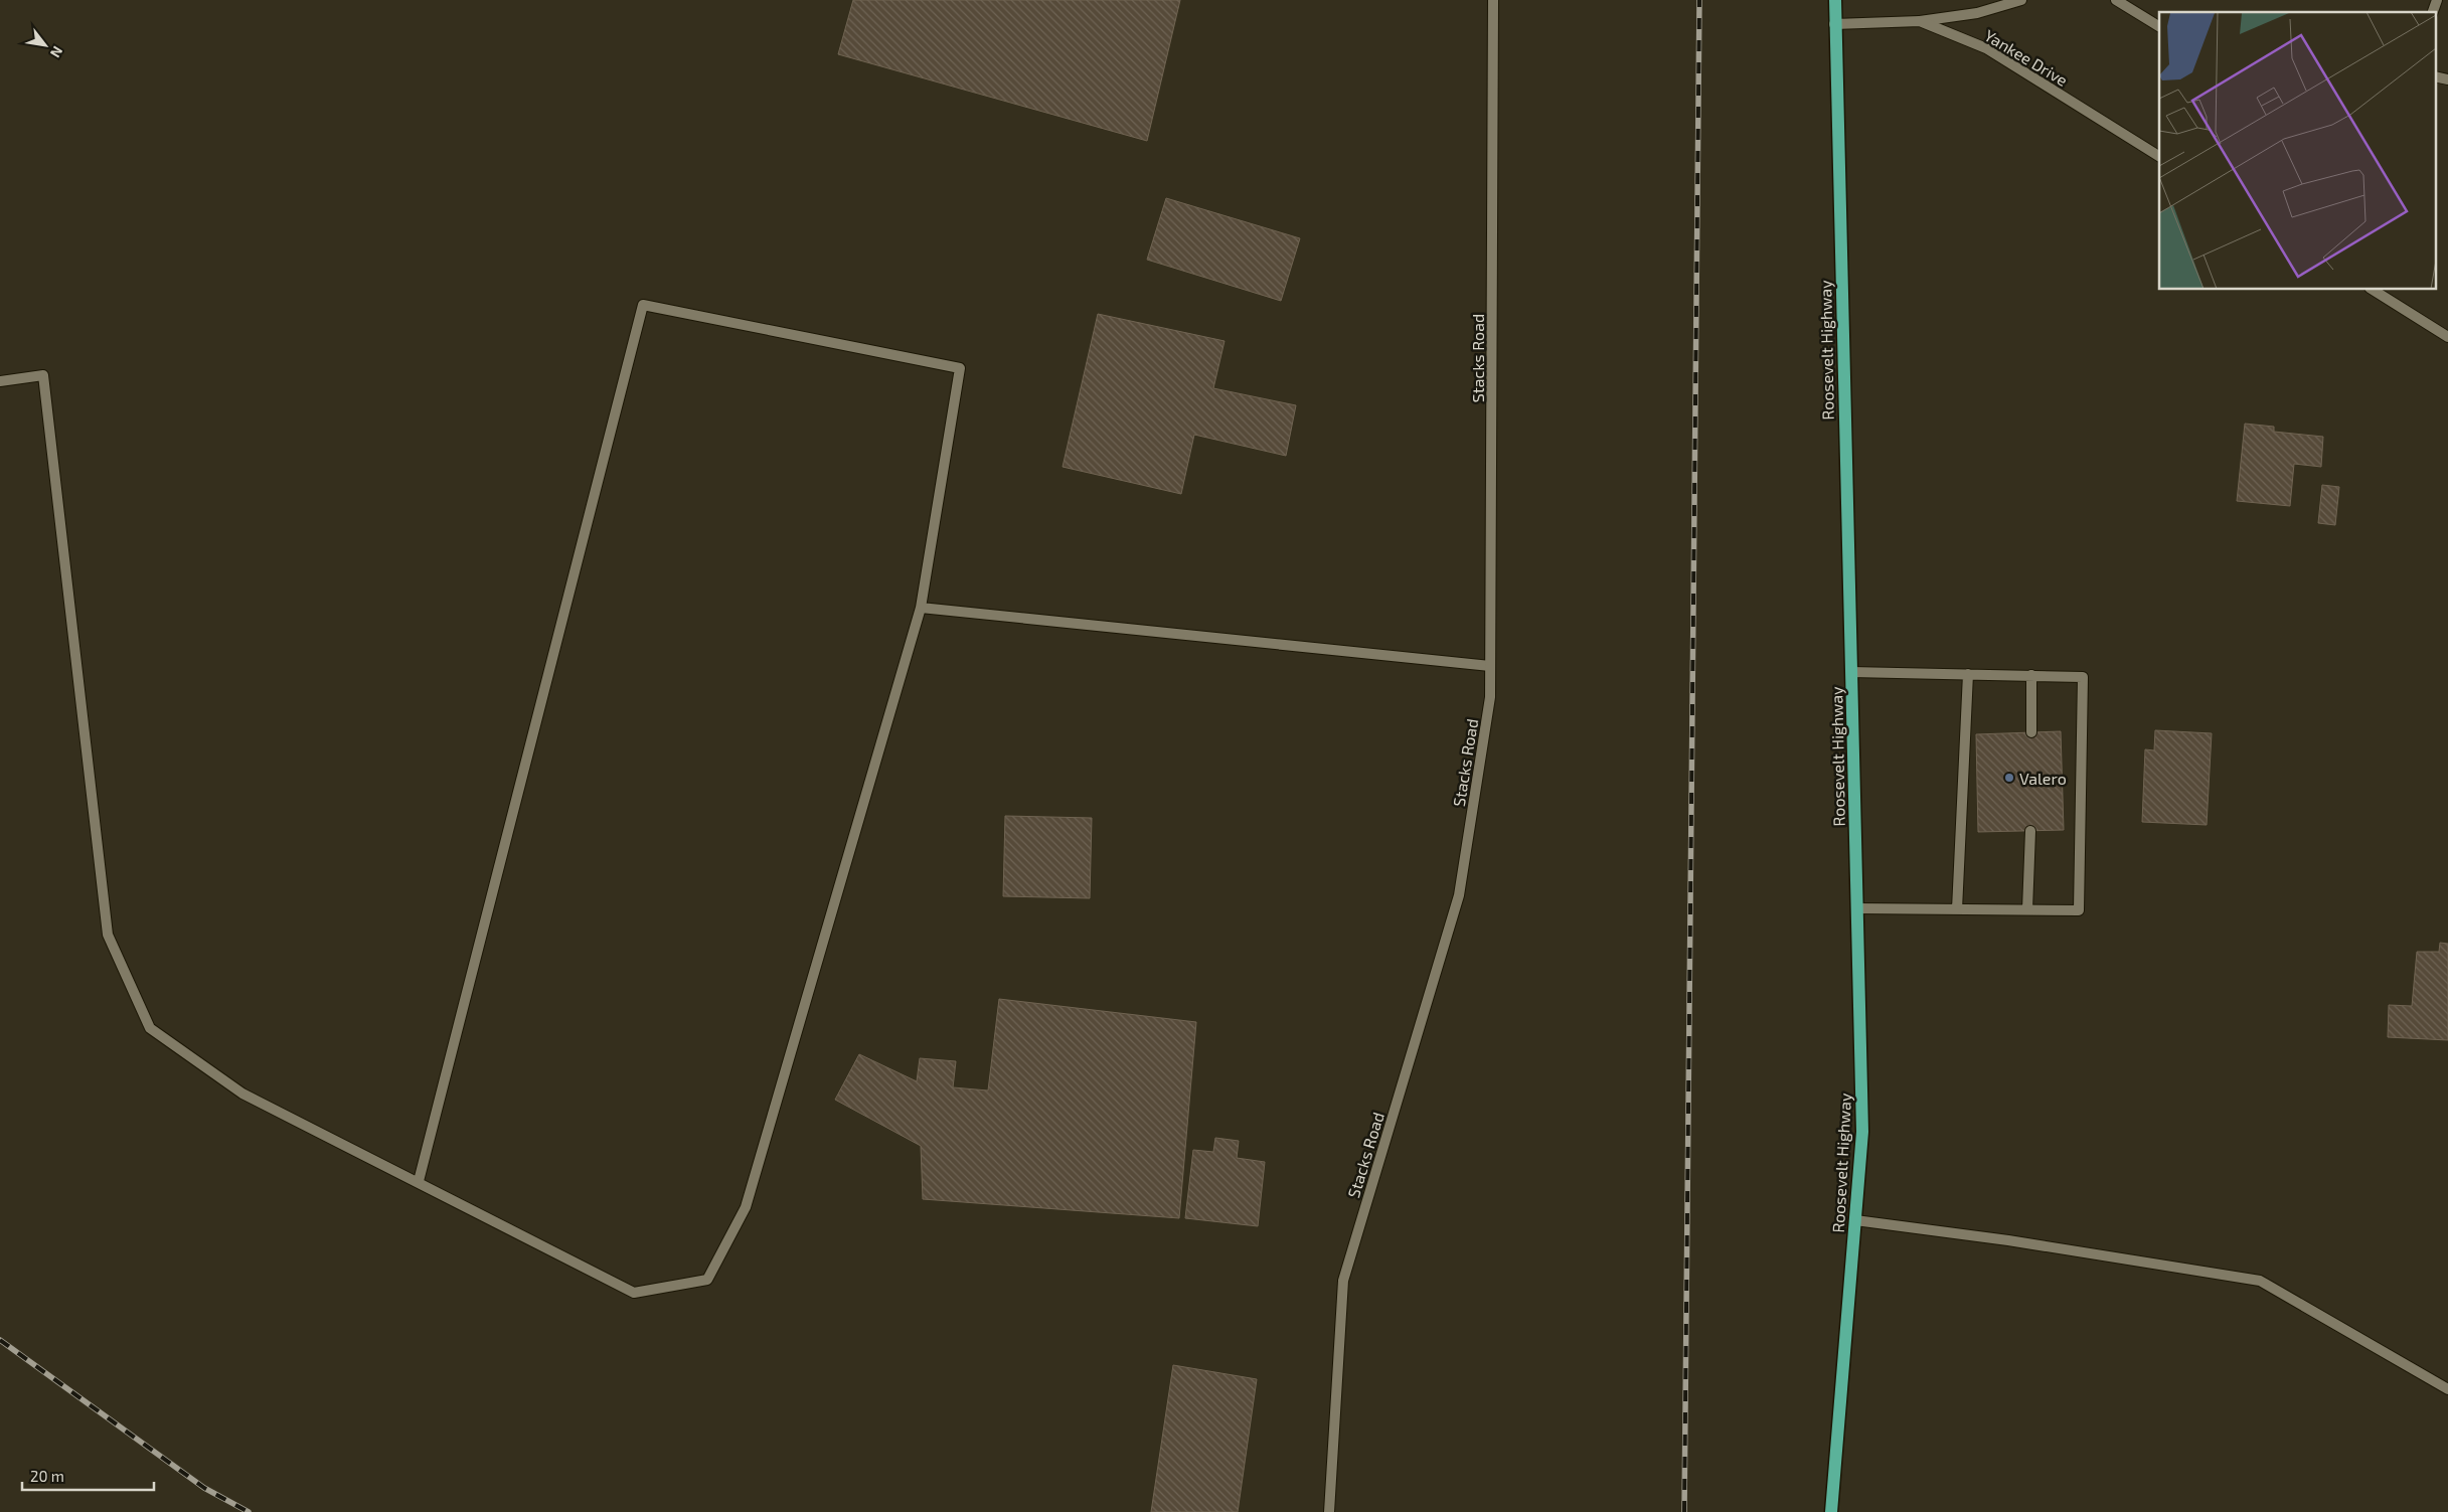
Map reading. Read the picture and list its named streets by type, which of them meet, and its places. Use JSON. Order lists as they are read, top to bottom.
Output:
{
  "streets": {
    "main road": ["Roosevelt Highway"],
    "street": ["Yankee Drive", "Stacks Road"]
  },
  "crossings": [
    ["Yankee Drive", "Roosevelt Highway"]
  ],
  "places": ["Valero"],
  "scale_bar": "20 m",
  "north": "bottom right"
}
